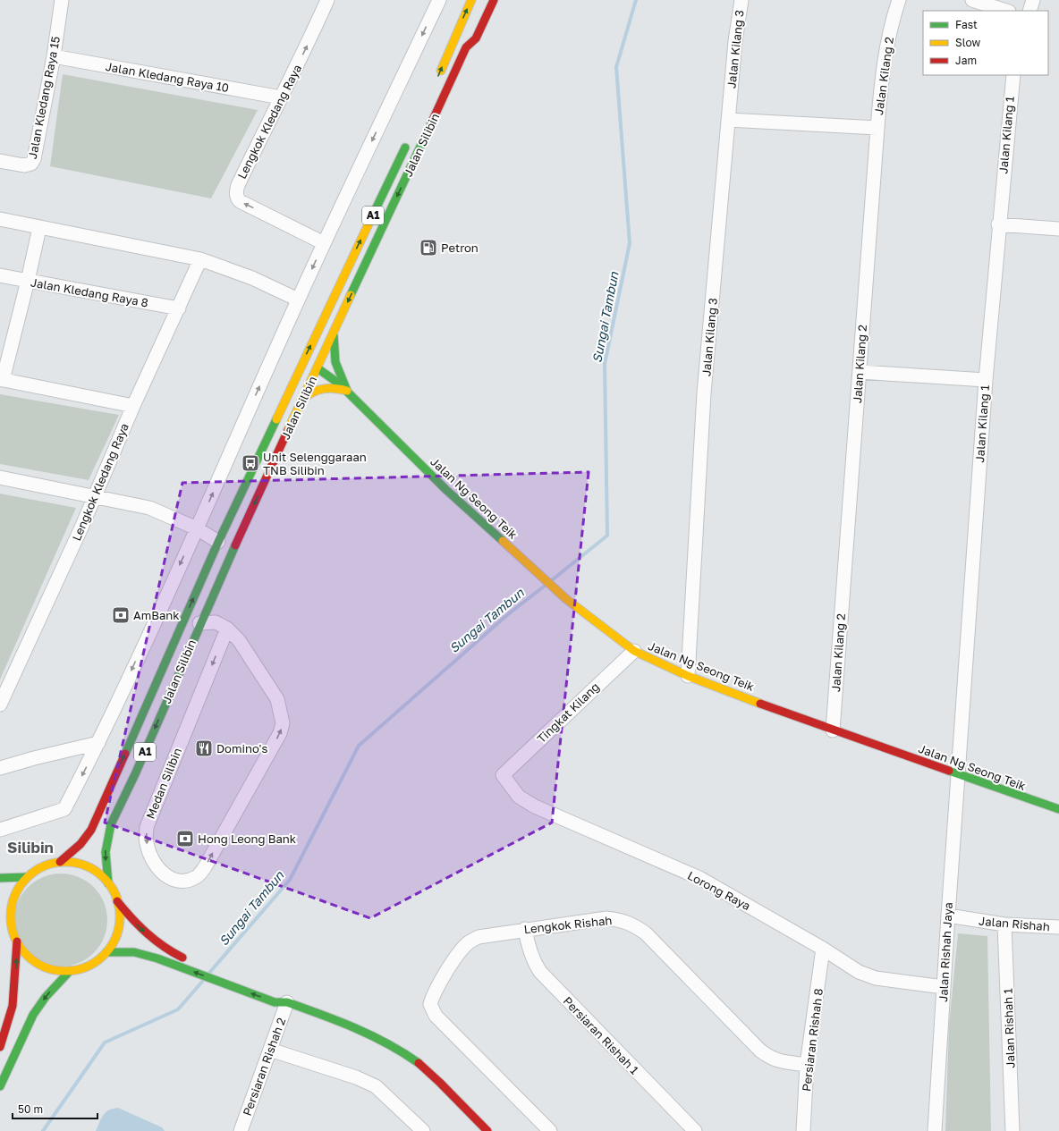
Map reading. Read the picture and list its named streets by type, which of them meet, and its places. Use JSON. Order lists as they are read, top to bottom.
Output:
{
  "streets": {
    "main road": ["Jalan Silibin", "A1", "Jalan Ng Seong Teik"],
    "street": [
      "Jalan Kilang 3",
      "Jalan Kilang 2",
      "Jalan Kledang Raya 10",
      "Jalan Kledang Raya 15",
      "Lengkok Kledang Raya",
      "Jalan Kilang 1",
      "Jalan Kledang Raya 8",
      "Tingkat Kilang",
      "Medan Silibin",
      "Lorong Raya",
      "Jalan Rishah",
      "Lengkok Rishah",
      "Jalan Rishah Jaya",
      "Jalan Rishah 1",
      "Persiaran Rishah 1",
      "Persiaran Rishah 8",
      "Persiaran Rishah 2"
    ]
  },
  "crossings": [
    ["Jalan Kilang 3", "Jalan Ng Seong Teik"],
    ["Jalan Kilang 2", "Jalan Ng Seong Teik"],
    ["Jalan Kledang Raya 10", "Jalan Kledang Raya 15"],
    ["Jalan Kledang Raya 10", "Lengkok Kledang Raya"],
    ["Lengkok Kledang Raya", "Jalan Kledang Raya 8"],
    ["Jalan Kilang 1", "Jalan Ng Seong Teik"],
    ["Jalan Kilang 1", "Jalan Rishah Jaya"],
    ["Jalan Silibin", "A1"],
    ["Jalan Silibin", "Jalan Ng Seong Teik"],
    ["Jalan Silibin", "Medan Silibin"],
    ["Jalan Ng Seong Teik", "Tingkat Kilang"],
    ["Jalan Ng Seong Teik", "Jalan Rishah Jaya"],
    ["Tingkat Kilang", "Lorong Raya"],
    ["Lorong Raya", "Jalan Rishah Jaya"],
    ["Lorong Raya", "Persiaran Rishah 8"],
    ["Jalan Rishah", "Jalan Rishah Jaya"],
    ["Jalan Rishah", "Jalan Rishah 1"],
    ["Lengkok Rishah", "Persiaran Rishah 1"],
    ["Lengkok Rishah", "Persiaran Rishah 8"]
  ],
  "districts": ["Silibin"],
  "water": ["Sungai Tambun"],
  "places": {
    "fuel station": ["Petron"],
    "bus stop": ["Unit Selenggaraan TNB Silibin"],
    "bank": ["AmBank", "Hong Leong Bank"],
    "restaurant": ["Domino's"]
  },
  "legend": ["Fast", "Slow", "Jam"],
  "scale_bar": "50 m"
}
